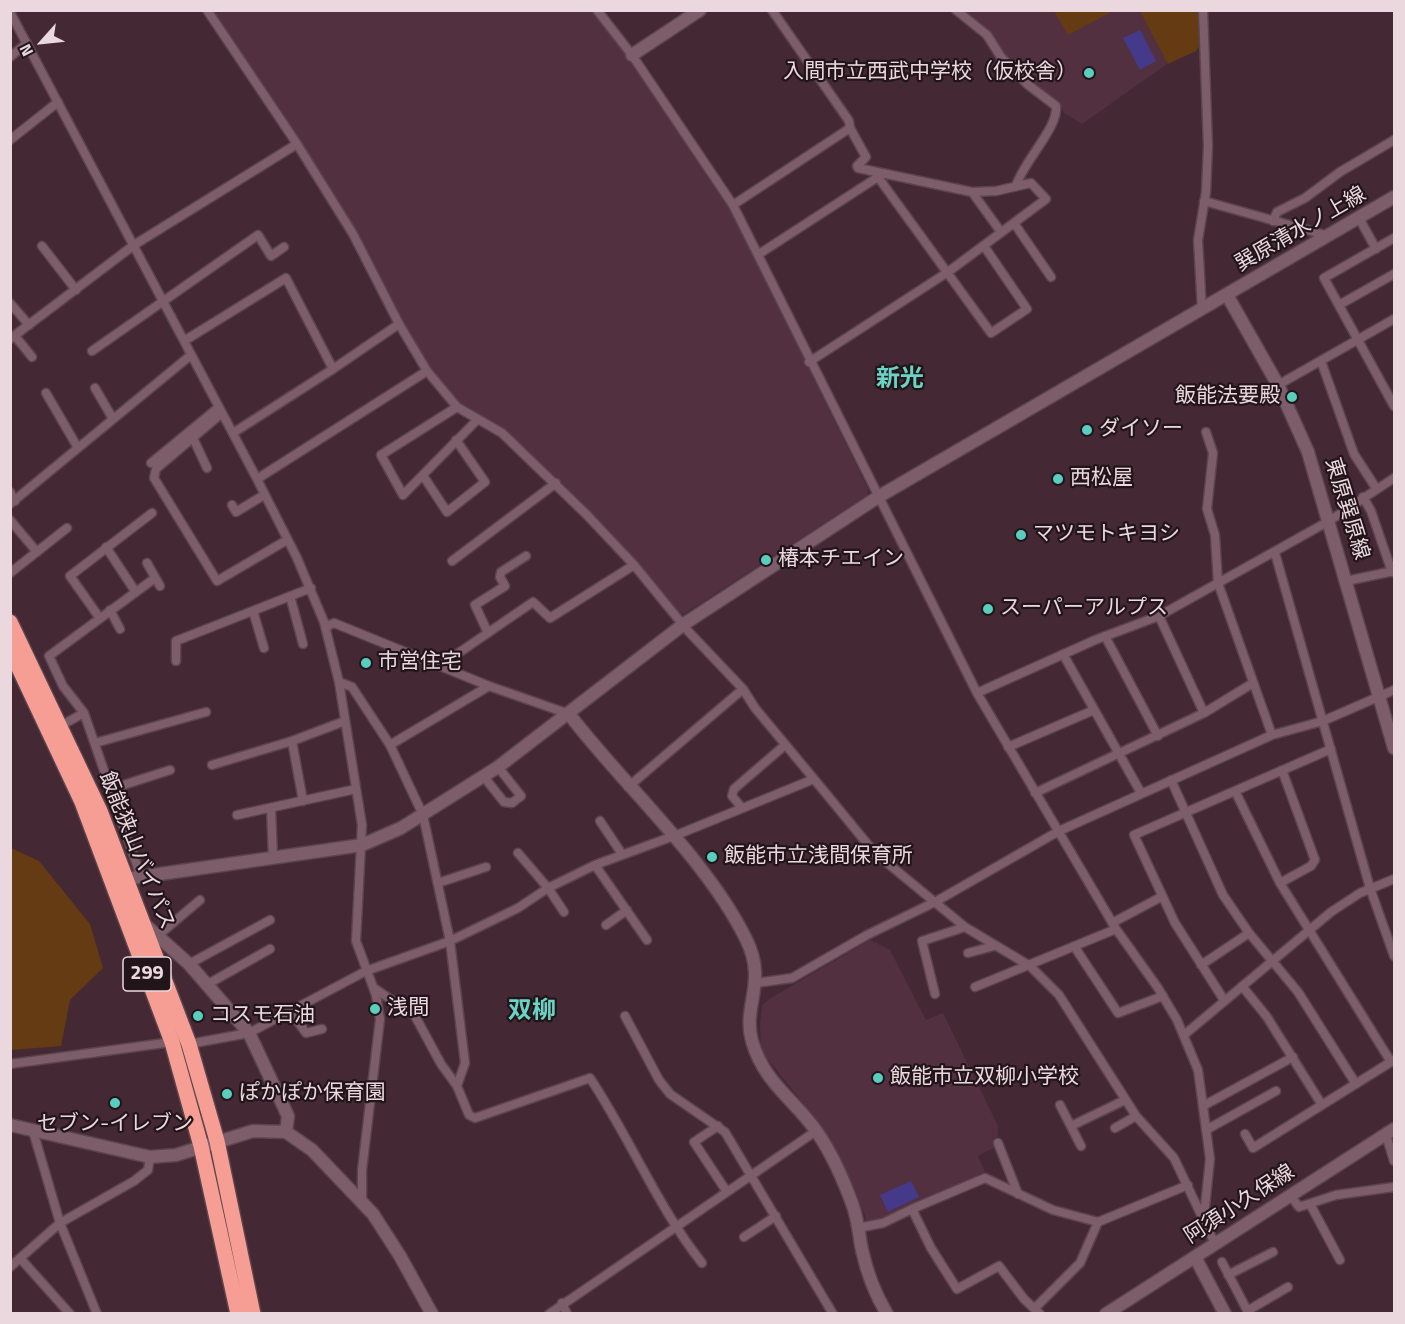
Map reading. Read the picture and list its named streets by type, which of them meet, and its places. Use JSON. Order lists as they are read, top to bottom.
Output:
{
  "streets": {
    "highway": ["飯能狭山バイパス", "299"],
    "street": ["巽原清水ノ上線", "東原巽原線", "阿須小久保線"]
  },
  "crossings": [
    ["巽原清水ノ上線", "東原巽原線"],
    ["巽原清水ノ上線", "飯能狭山バイパス"]
  ],
  "districts": ["新光", "双柳"],
  "places": [
    "入間市立西武中学校（仮校舎）",
    "飯能法要殿",
    "ダイソー",
    "西松屋",
    "マツモトキヨシ",
    "椿本チエイン",
    "スーパーアルプス",
    "市営住宅",
    "飯能市立浅間保育所",
    "浅間",
    "コスモ石油",
    "飯能市立双柳小学校",
    "ぽかぽか保育園",
    "セブン-イレブン"
  ],
  "north": "bottom left"
}
